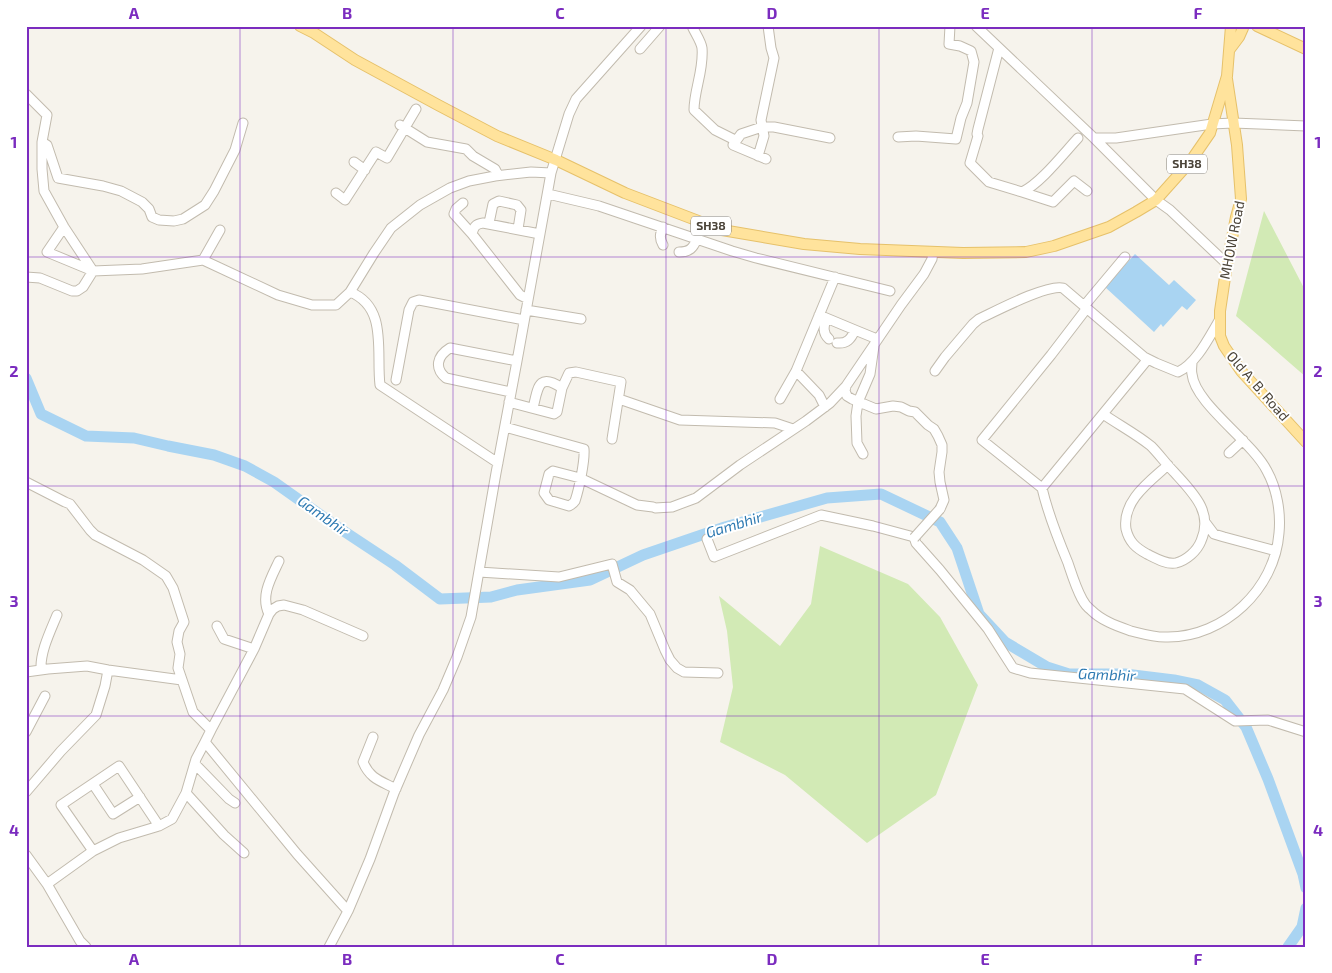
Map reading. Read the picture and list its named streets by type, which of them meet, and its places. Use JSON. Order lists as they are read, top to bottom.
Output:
{
  "streets": {
    "main road": ["SH38", "MHOW Road", "Old A. B. Road"]
  },
  "crossings": [
    ["SH38", "MHOW Road"],
    ["MHOW Road", "Old A. B. Road"]
  ],
  "water": ["Gambhir"],
  "grid": {
    "columns": [
      "A",
      "B",
      "C",
      "D",
      "E",
      "F"
    ],
    "rows": [
      "1",
      "2",
      "3",
      "4"
    ]
  }
}
